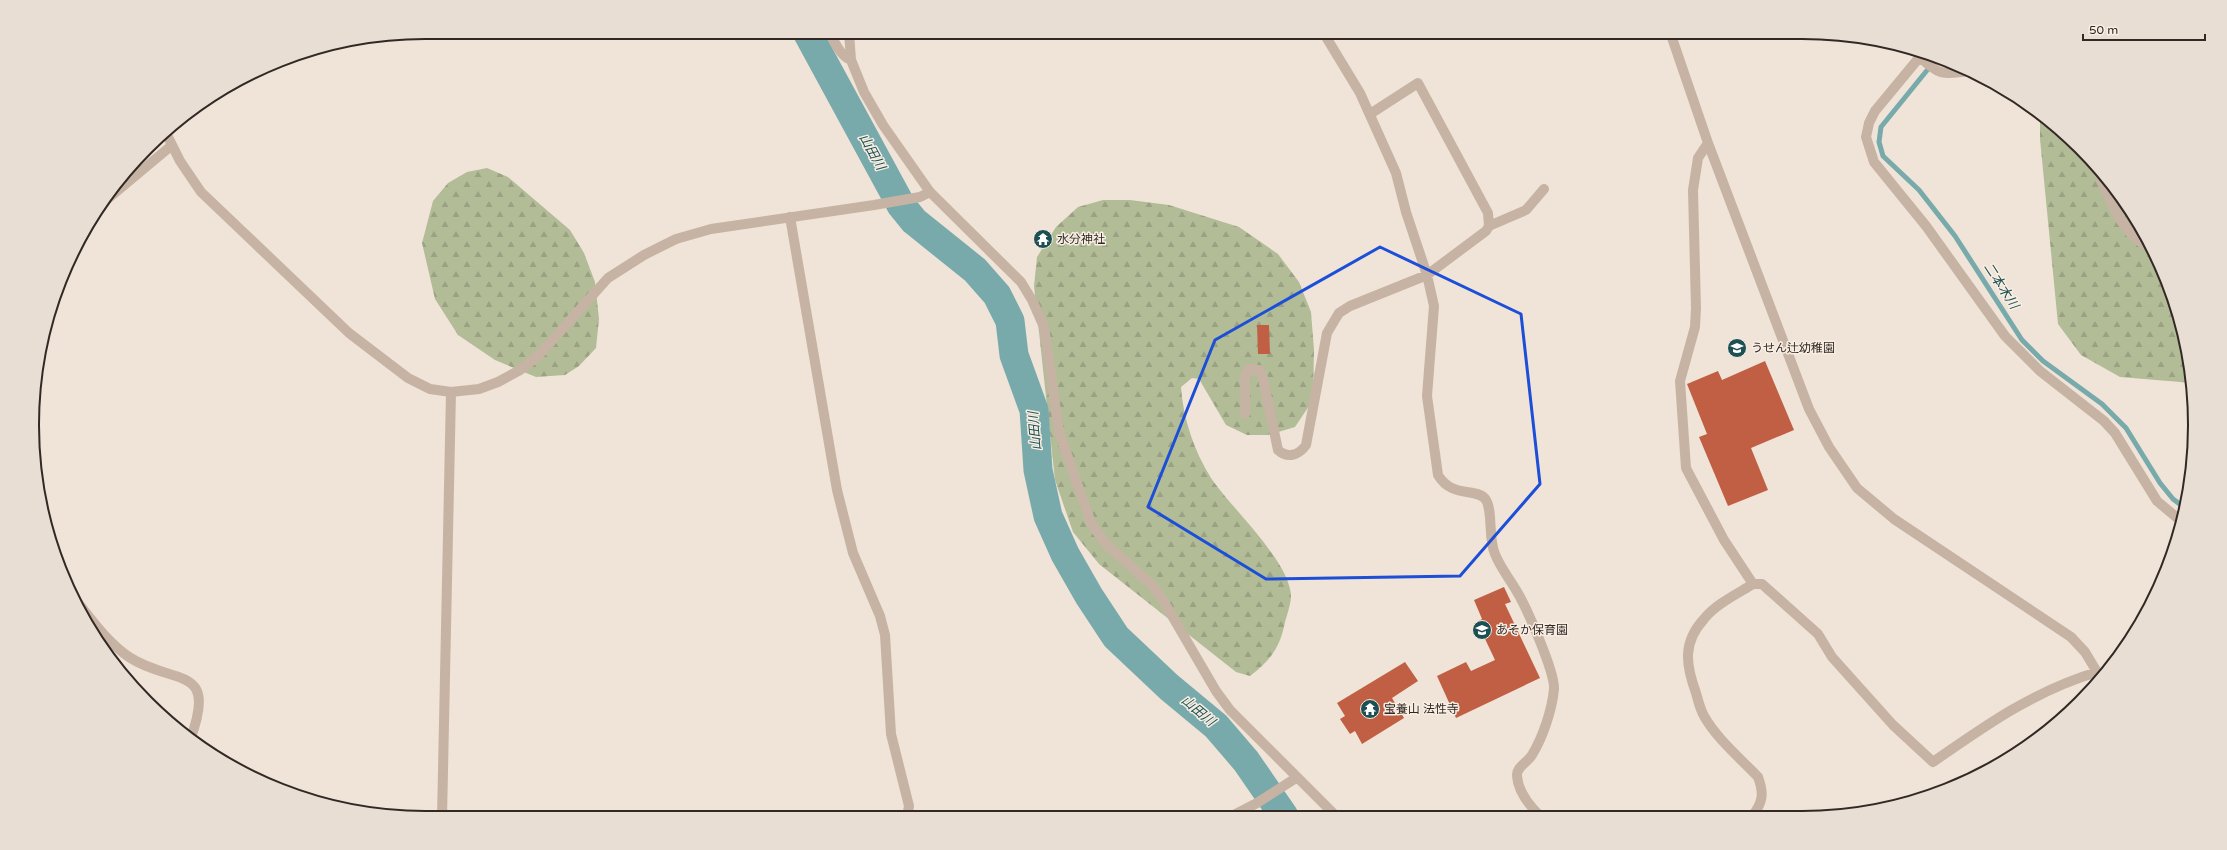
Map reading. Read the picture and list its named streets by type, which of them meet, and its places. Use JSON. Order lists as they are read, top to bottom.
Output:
{
  "water": ["山田川", "二本木川"],
  "places": {
    "temple": ["水分神社", "宝養山 法性寺"],
    "school or university": ["うせん辻幼稚園", "あそか保育園"]
  },
  "scale_bar": "50 m"
}
